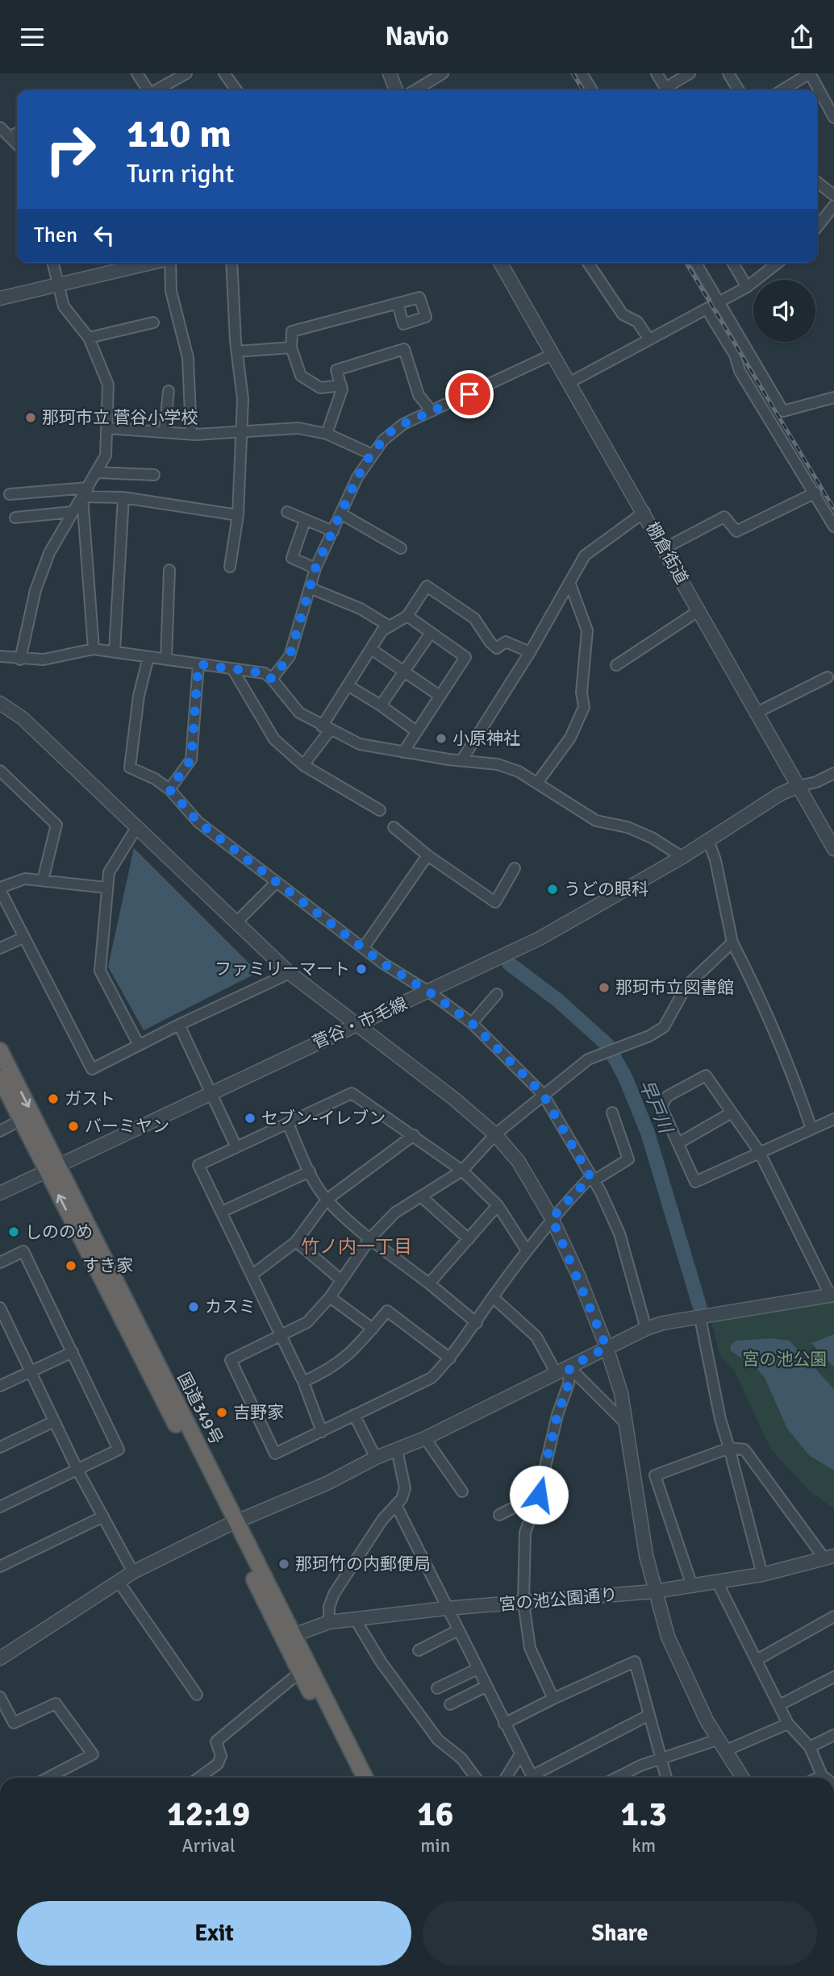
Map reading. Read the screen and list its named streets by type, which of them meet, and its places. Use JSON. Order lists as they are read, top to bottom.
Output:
{
  "streets": {
    "highway": ["国道349号"],
    "street": ["棚倉街道", "菅谷・市毛線", "宮の池公園通り"]
  },
  "crossings": [
    ["棚倉街道", "菅谷・市毛線"],
    ["菅谷・市毛線", "国道349号"],
    ["国道349号", "宮の池公園通り"]
  ],
  "districts": ["竹ノ内一丁目"],
  "water": ["早戸川"],
  "parks": ["宮の池公園"],
  "places": [
    "那珂市立 菅谷小学校",
    "小原神社",
    "うどの眼科",
    "ファミリーマート",
    "那珂市立図書館",
    "ガスト",
    "セブン-イレブン",
    "バーミヤン",
    "しののめ",
    "すき家",
    "カスミ",
    "吉野家",
    "那珂竹の内郵便局"
  ],
  "page": {
    "header": "Navio",
    "turn": ["110 m", "Turn right"],
    "then": "Then",
    "eta": [
      "12:19",
      "Arrival",
      "16",
      "min",
      "1.3",
      "km"
    ],
    "buttons": ["Exit", "Share"]
  }
}
